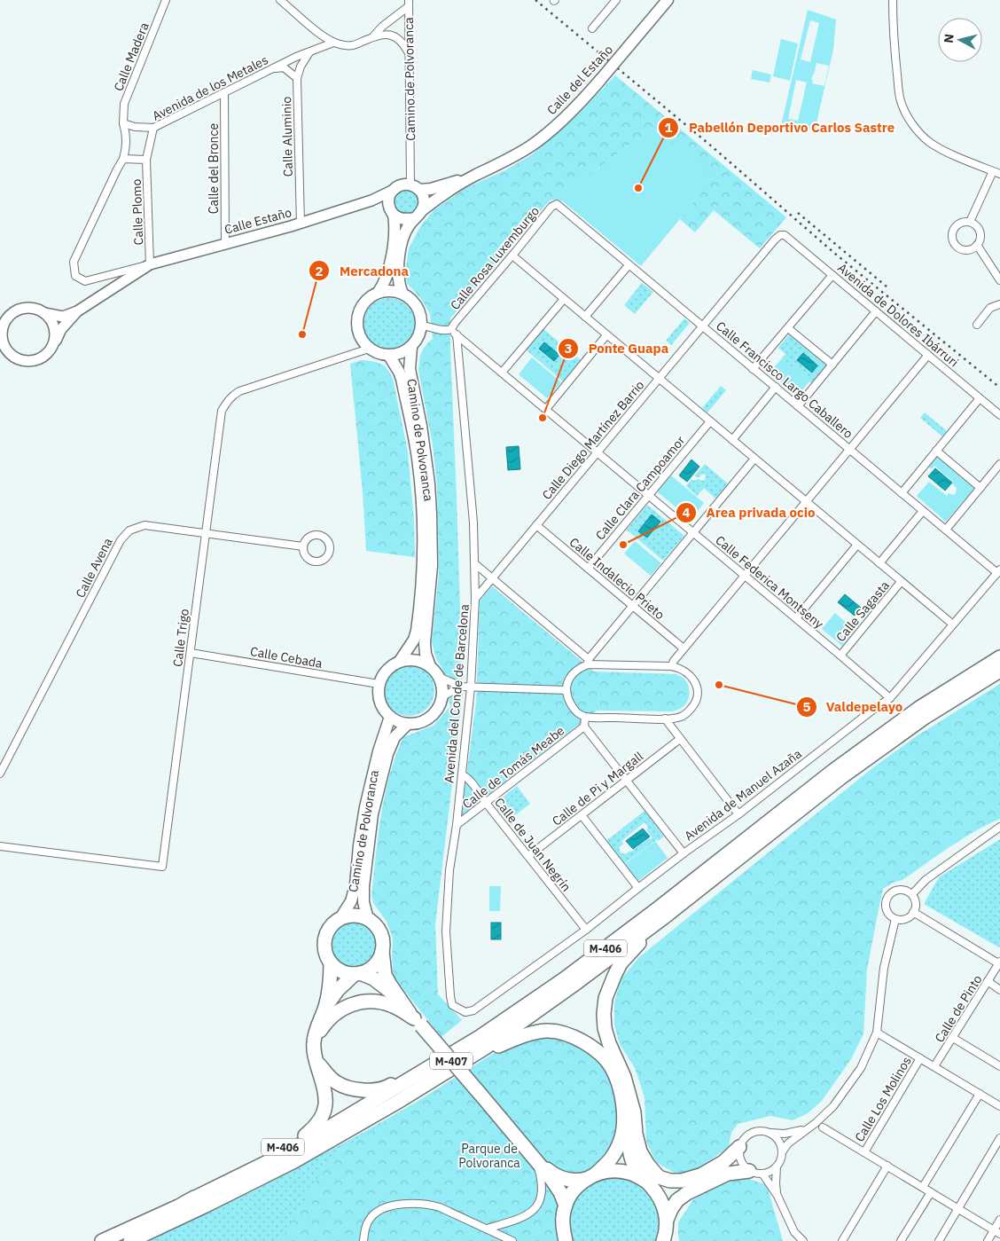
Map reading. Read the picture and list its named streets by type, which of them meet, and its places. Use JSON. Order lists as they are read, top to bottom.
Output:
{
  "streets": {
    "highway": ["M-406", "M-407"],
    "main road": ["Camino de Polvoranca", "Calle del Estaño", "Calle Estaño"],
    "street": [
      "Calle Madera",
      "Avenida de los Metales",
      "Calle Aluminio",
      "Calle del Bronce",
      "Calle Plomo",
      "Calle Rosa Luxemburgo",
      "Avenida de Dolores Ibárruri",
      "Calle Francisco Largo Caballero",
      "Calle Diego Martínez Barrio",
      "Calle Clara Campoamor",
      "Calle Avena",
      "Calle Indalecio Prieto",
      "Calle Federica Montseny",
      "Calle Sagasta",
      "Calle Trigo",
      "Calle Cebada",
      "Avenida del Conde de Barcelona",
      "Calle de Tomás Meabe",
      "Calle de Pi y Margall",
      "Avenida de Manuel Azaña",
      "Calle de Juan Negrín",
      "Calle de Pinto",
      "Calle Los Molinos"
    ]
  },
  "crossings": [
    ["Calle Madera", "Calle Estaño"],
    ["Camino de Polvoranca", "Calle del Estaño"],
    ["Camino de Polvoranca", "Avenida de los Metales"],
    ["Camino de Polvoranca", "Calle Estaño"],
    ["Camino de Polvoranca", "Calle Trigo"],
    ["Camino de Polvoranca", "Calle Cebada"],
    ["Camino de Polvoranca", "M-406"],
    ["Camino de Polvoranca", "M-407"],
    ["Calle del Estaño", "Calle Estaño"],
    ["Avenida de los Metales", "Calle Aluminio"],
    ["Avenida de los Metales", "Calle del Bronce"],
    ["Avenida de los Metales", "Calle Plomo"],
    ["Calle Aluminio", "Calle Estaño"],
    ["Calle del Bronce", "Calle Estaño"],
    ["Calle Plomo", "Calle Estaño"],
    ["Calle Rosa Luxemburgo", "Calle Francisco Largo Caballero"],
    ["Calle Rosa Luxemburgo", "Calle Federica Montseny"],
    ["Calle Rosa Luxemburgo", "Avenida del Conde de Barcelona"],
    ["Avenida de Dolores Ibárruri", "Calle Diego Martínez Barrio"],
    ["Calle Francisco Largo Caballero", "Calle Diego Martínez Barrio"],
    ["Calle Francisco Largo Caballero", "Avenida de Manuel Azaña"],
    ["Calle Diego Martínez Barrio", "Calle Indalecio Prieto"],
    ["Calle Diego Martínez Barrio", "Calle Federica Montseny"],
    ["Calle Diego Martínez Barrio", "Avenida del Conde de Barcelona"],
    ["Calle Clara Campoamor", "Calle Indalecio Prieto"],
    ["Calle Clara Campoamor", "Calle Federica Montseny"],
    ["Calle Avena", "Calle Trigo"],
    ["Calle Federica Montseny", "Calle Sagasta"],
    ["Calle Federica Montseny", "Avenida del Conde de Barcelona"],
    ["Calle Federica Montseny", "Avenida de Manuel Azaña"],
    ["Calle Trigo", "Calle Cebada"],
    ["Avenida del Conde de Barcelona", "Calle de Tomás Meabe"],
    ["Avenida del Conde de Barcelona", "Avenida de Manuel Azaña"],
    ["Avenida del Conde de Barcelona", "Calle de Juan Negrín"],
    ["Calle de Tomás Meabe", "Calle de Juan Negrín"],
    ["Calle de Pi y Margall", "Calle de Juan Negrín"],
    ["Avenida de Manuel Azaña", "Calle de Juan Negrín"],
    ["M-406", "M-407"]
  ],
  "parks": ["Parque de Polvoranca"],
  "places": [
    "Pabellón Deportivo Carlos Sastre",
    "Mercadona",
    "Ponte Guapa",
    "Area privada ocio",
    "Valdepelayo"
  ],
  "north": "left"
}
